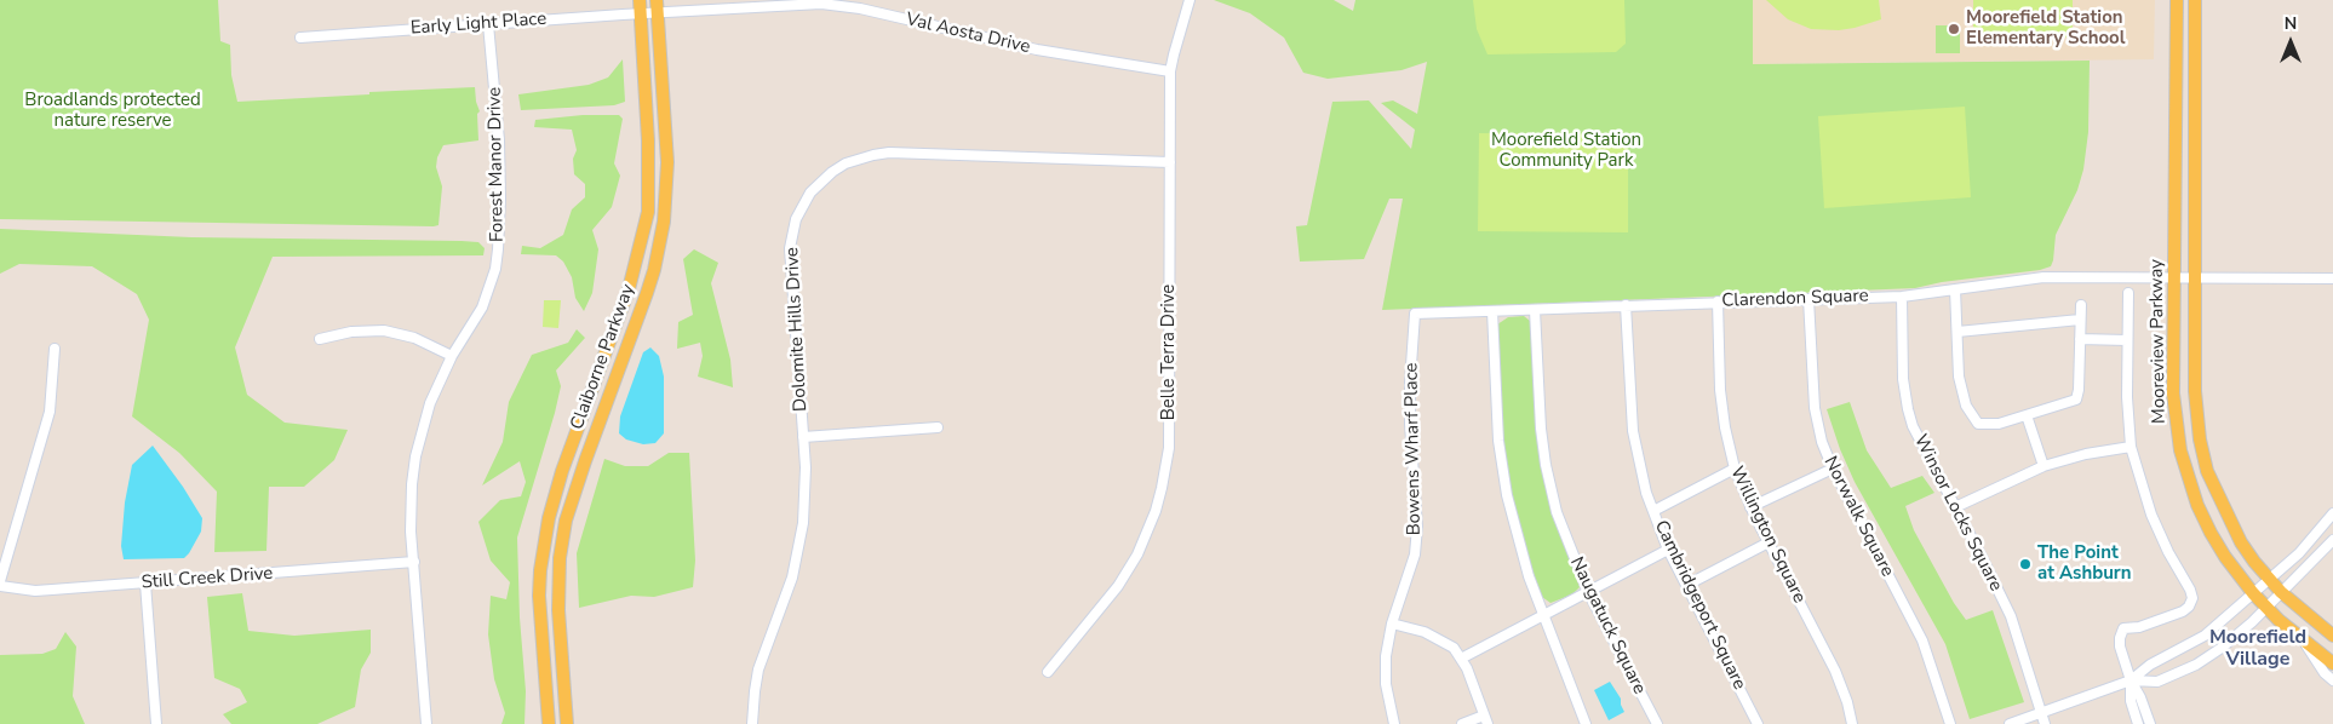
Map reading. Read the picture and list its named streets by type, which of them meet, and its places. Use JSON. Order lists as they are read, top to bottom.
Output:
{
  "streets": {
    "main road": ["Mooreview Parkway", "Claiborne Parkway"],
    "street": [
      "Early Light Place",
      "Val Aosta Drive",
      "Forest Manor Drive",
      "Clarendon Square",
      "Dolomite Hills Drive",
      "Belle Terra Drive",
      "Bowens Wharf Place",
      "Winsor Locks Square",
      "Norwalk Square",
      "Willington Square",
      "Still Creek Drive",
      "Cambridgeport Square",
      "Naugatuck Square"
    ]
  },
  "crossings": [
    ["Early Light Place", "Val Aosta Drive"],
    ["Early Light Place", "Forest Manor Drive"],
    ["Early Light Place", "Claiborne Parkway"],
    ["Val Aosta Drive", "Belle Terra Drive"],
    ["Val Aosta Drive", "Claiborne Parkway"],
    ["Forest Manor Drive", "Still Creek Drive"],
    ["Clarendon Square", "Mooreview Parkway"],
    ["Clarendon Square", "Bowens Wharf Place"],
    ["Clarendon Square", "Winsor Locks Square"],
    ["Clarendon Square", "Norwalk Square"],
    ["Clarendon Square", "Willington Square"],
    ["Clarendon Square", "Cambridgeport Square"],
    ["Clarendon Square", "Naugatuck Square"],
    ["Dolomite Hills Drive", "Belle Terra Drive"]
  ],
  "districts": ["Moorefield Village"],
  "parks": ["Broadlands protected nature reserve", "Moorefield Station Community Park"],
  "places": ["Moorefield Station Elementary School", "The Point at Ashburn"],
  "north": "top"
}
